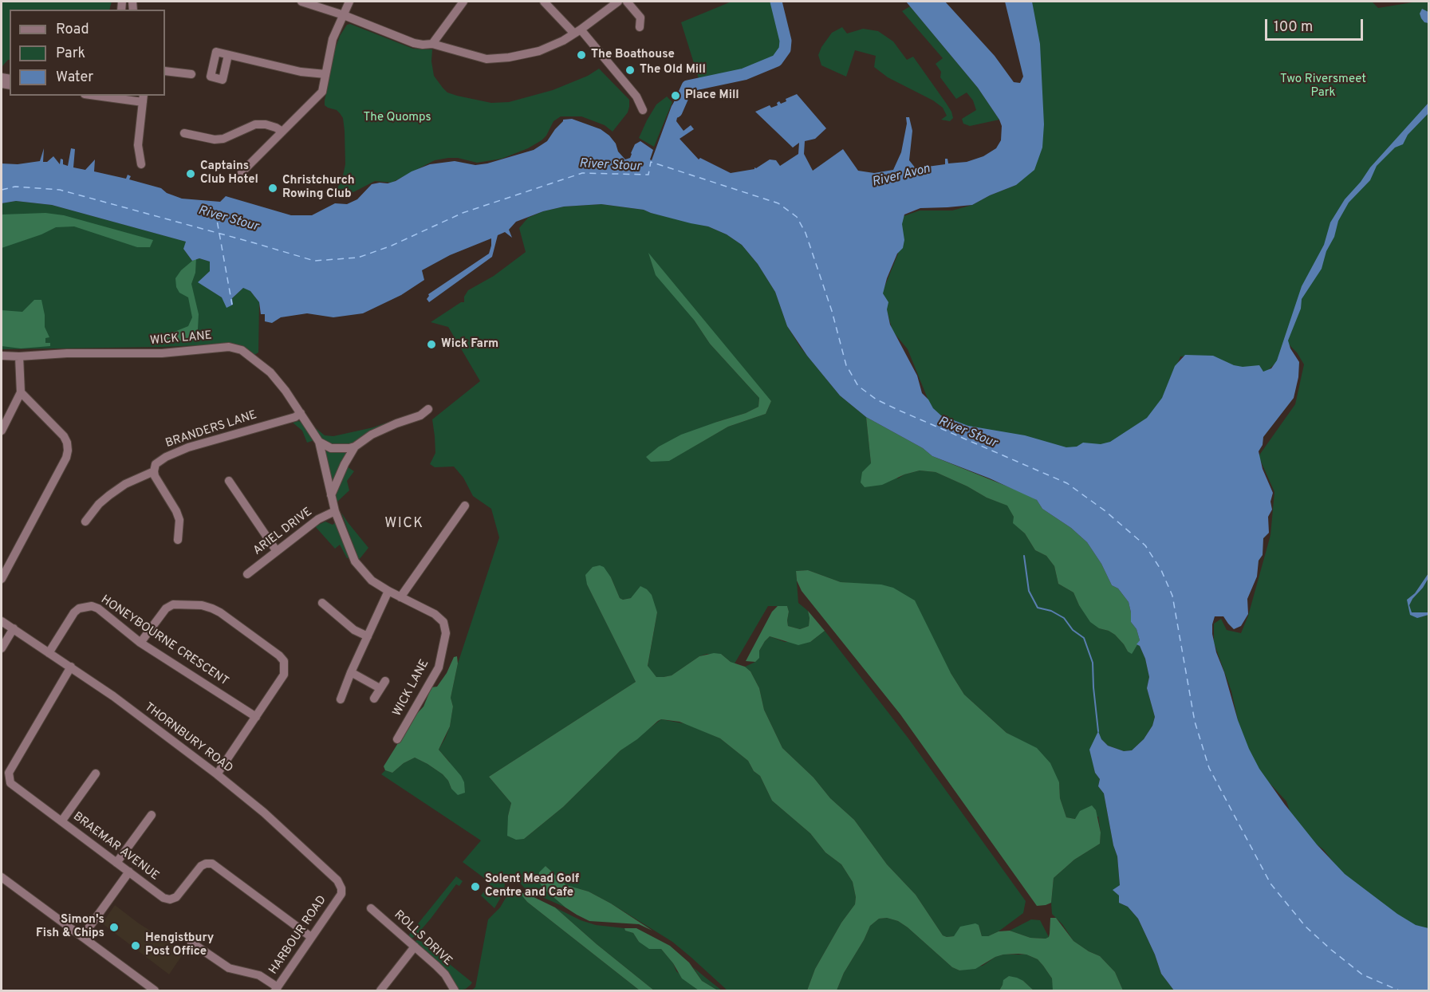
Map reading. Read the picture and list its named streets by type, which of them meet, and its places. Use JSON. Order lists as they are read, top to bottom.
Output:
{
  "streets": {
    "street": [
      "WICK LANE",
      "BRANDERS LANE",
      "ARIEL DRIVE",
      "HONEYBOURNE CRESCENT",
      "THORNBURY ROAD",
      "BRAEMAR AVENUE",
      "HARBOUR ROAD",
      "ROLLS DRIVE"
    ]
  },
  "crossings": [
    ["WICK LANE", "BRANDERS LANE"],
    ["WICK LANE", "ARIEL DRIVE"],
    ["HONEYBOURNE CRESCENT", "THORNBURY ROAD"],
    ["THORNBURY ROAD", "BRAEMAR AVENUE"],
    ["THORNBURY ROAD", "HARBOUR ROAD"],
    ["BRAEMAR AVENUE", "HARBOUR ROAD"]
  ],
  "districts": ["WICK"],
  "water": ["River Stour", "River Avon"],
  "parks": ["Two Riversmeet Park", "The Quomps"],
  "places": [
    "The Boathouse",
    "The Old Mill",
    "Place Mill",
    "Captains Club Hotel",
    "Christchurch Rowing Club",
    "Wick Farm",
    "Solent Mead Golf Centre and Cafe",
    "Simon's Fish & Chips",
    "Hengistbury Post Office"
  ],
  "legend": ["Road", "Park", "Water"],
  "scale_bar": "100 m"
}
